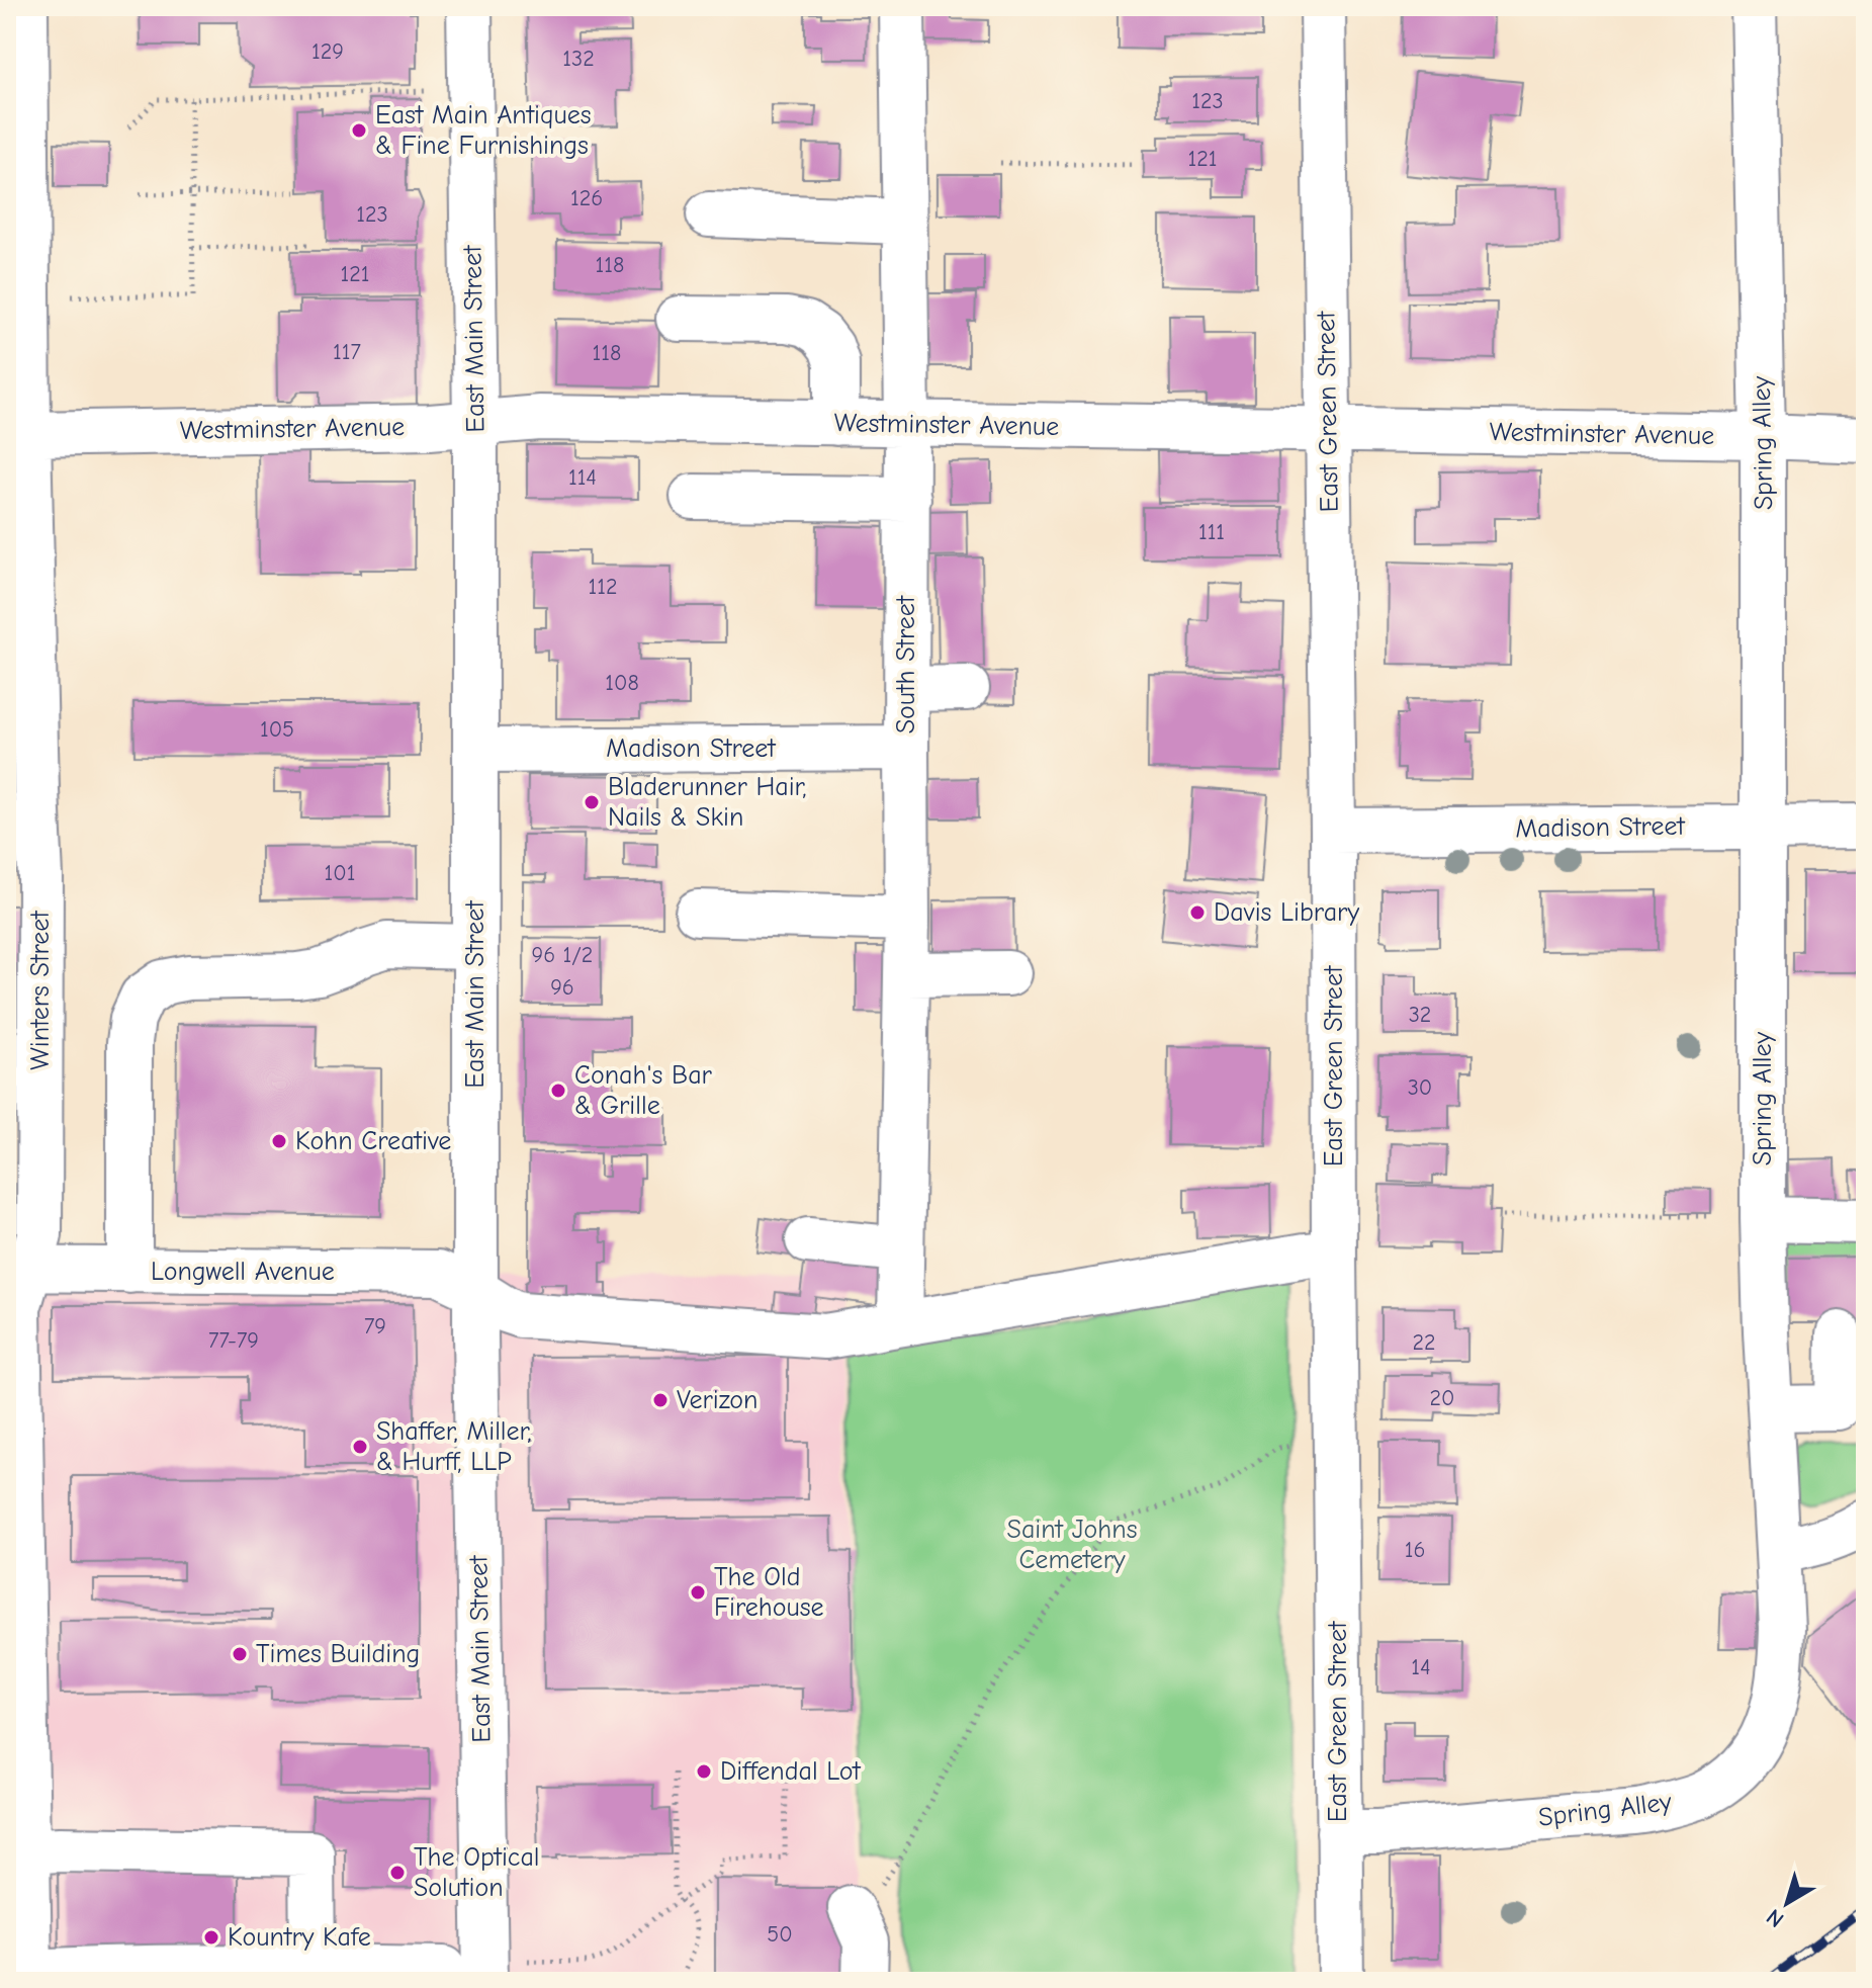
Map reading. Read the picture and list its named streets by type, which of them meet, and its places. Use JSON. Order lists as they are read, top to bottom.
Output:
{
  "streets": {
    "street": [
      "East Main Street",
      "East Green Street",
      "Westminster Avenue",
      "Spring Alley",
      "South Street",
      "Madison Street",
      "Winters Street",
      "Longwell Avenue"
    ]
  },
  "crossings": [
    ["East Main Street", "Westminster Avenue"],
    ["East Main Street", "Madison Street"],
    ["East Main Street", "Longwell Avenue"],
    ["East Green Street", "Westminster Avenue"],
    ["East Green Street", "Spring Alley"],
    ["East Green Street", "Madison Street"],
    ["East Green Street", "Longwell Avenue"],
    ["Westminster Avenue", "Spring Alley"],
    ["Westminster Avenue", "South Street"],
    ["Westminster Avenue", "Winters Street"],
    ["Spring Alley", "Madison Street"],
    ["South Street", "Madison Street"],
    ["South Street", "Longwell Avenue"],
    ["Winters Street", "Longwell Avenue"]
  ],
  "parks": ["Saint Johns Cemetery"],
  "places": [
    "East Main Antiques & Fine Furnishings",
    "Bladerunner Hair, Nails & Skin",
    "Davis Library",
    "Conah's Bar & Grille",
    "Kohn Creative",
    "Verizon",
    "Shaffer, Miller, & Hurff, LLP",
    "The Old Firehouse",
    "Times Building",
    "Diffendal Lot",
    "The Optical Solution",
    "Kountry Kafe"
  ],
  "house_numbers": [
    "129",
    "132",
    "123",
    "121",
    "126",
    "123",
    "118",
    "121",
    "117",
    "118",
    "114",
    "111",
    "112",
    "108",
    "105",
    "101",
    "96 1/2",
    "96",
    "32",
    "30",
    "79",
    "77-79",
    "22",
    "20",
    "16",
    "14",
    "50"
  ],
  "north": "bottom left"
}
